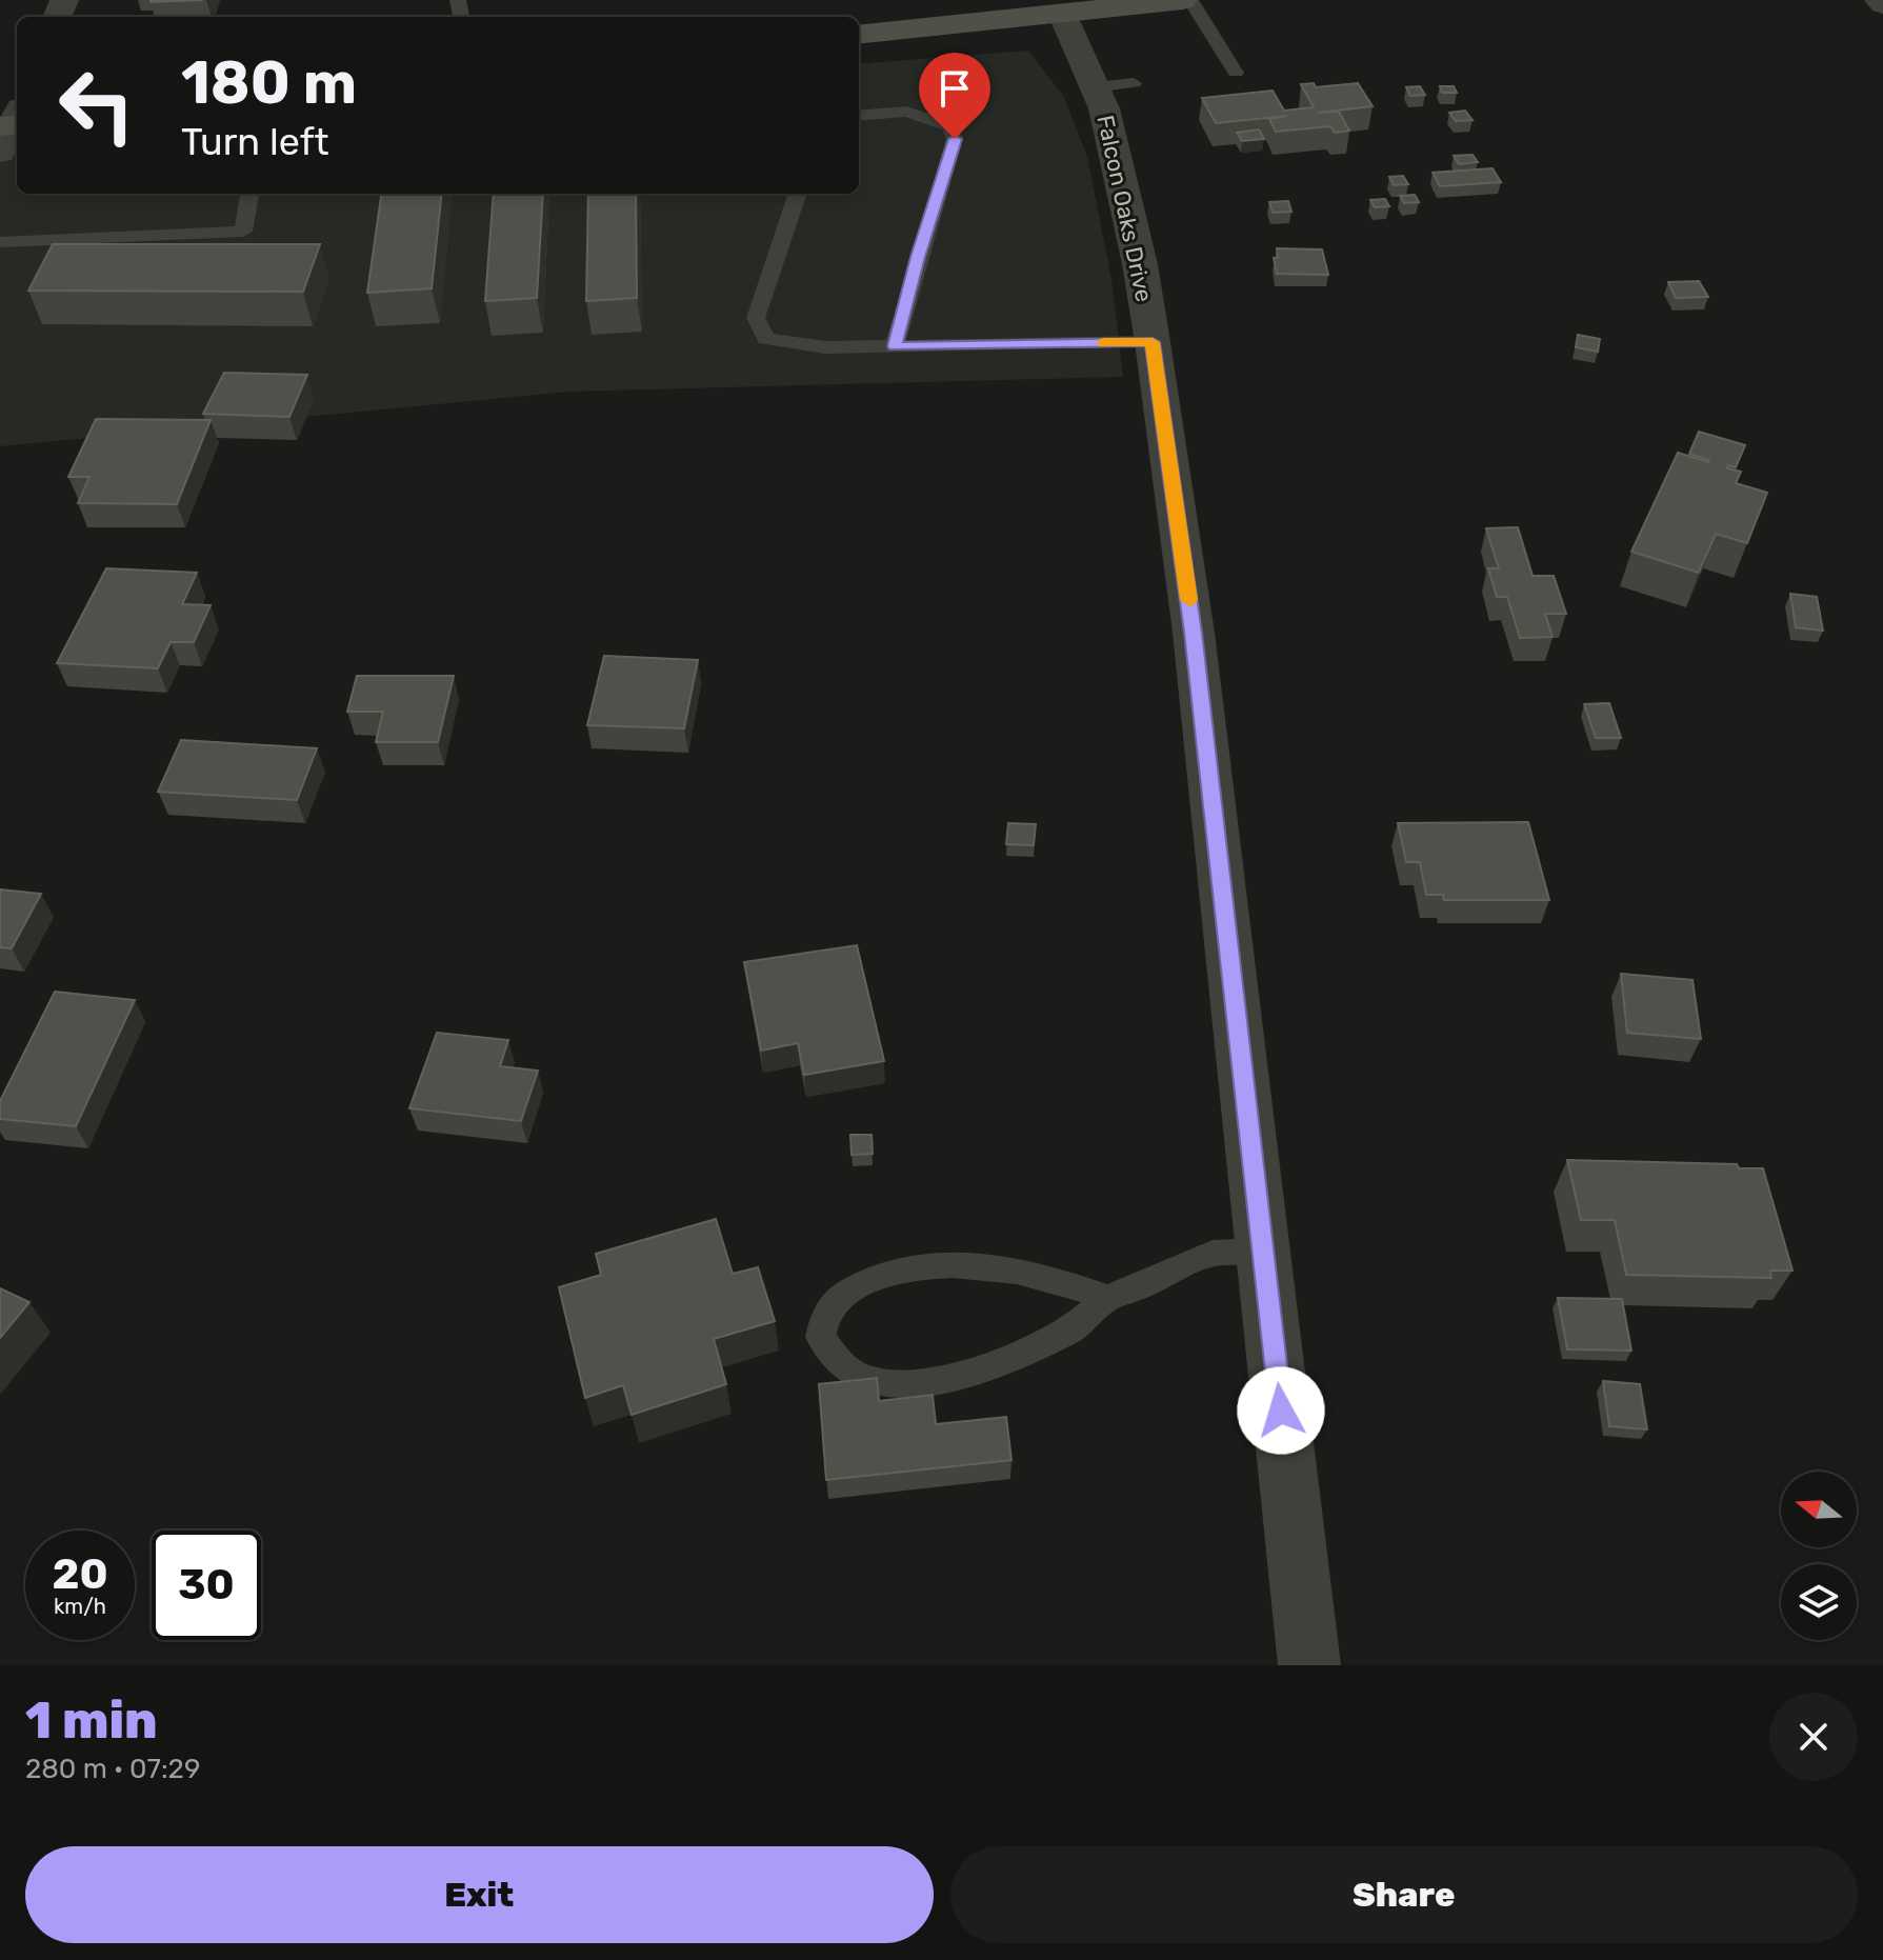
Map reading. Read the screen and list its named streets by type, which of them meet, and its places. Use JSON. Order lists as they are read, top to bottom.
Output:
{
  "streets": {
    "street": ["Falcon Oaks Drive"]
  },
  "north": "left",
  "page": {
    "turn": ["180 m", "Turn left"],
    "speed": "20 km/h",
    "limit": "30",
    "heading": ["1 min", "280 m · 07:29"],
    "buttons": ["Exit", "Share"]
  }
}
